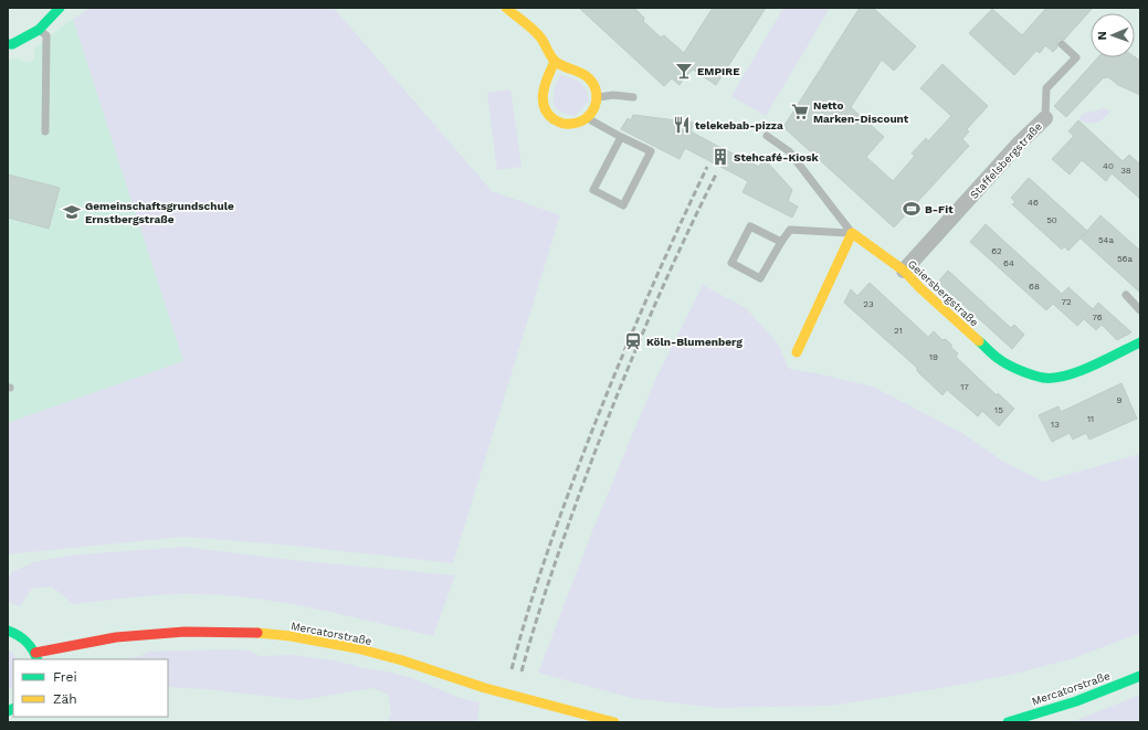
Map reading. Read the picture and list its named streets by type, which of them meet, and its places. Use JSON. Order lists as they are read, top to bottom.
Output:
{
  "streets": {
    "street": ["Staffelsbergstraße", "Geiersbergstraße", "Mercatorstraße"]
  },
  "crossings": [
    ["Staffelsbergstraße", "Geiersbergstraße"]
  ],
  "places": {
    "bar": ["EMPIRE"],
    "supermarket": ["Netto Marken-Discount"],
    "restaurant": ["telekebab-pizza"],
    "building": ["Stehcafé-Kiosk"],
    "sports": ["B-Fit"],
    "school or university": ["Gemeinschaftsgrundschule Ernstbergstraße"],
    "station": ["Köln-Blumenberg"]
  },
  "house_numbers": [
    "40",
    "38",
    "46",
    "50",
    "54a",
    "62",
    "56a",
    "64",
    "68",
    "72",
    "23",
    "76",
    "21",
    "19",
    "17",
    "9",
    "15",
    "11",
    "13"
  ],
  "legend": ["Frei", "Zäh"],
  "north": "left"
}
